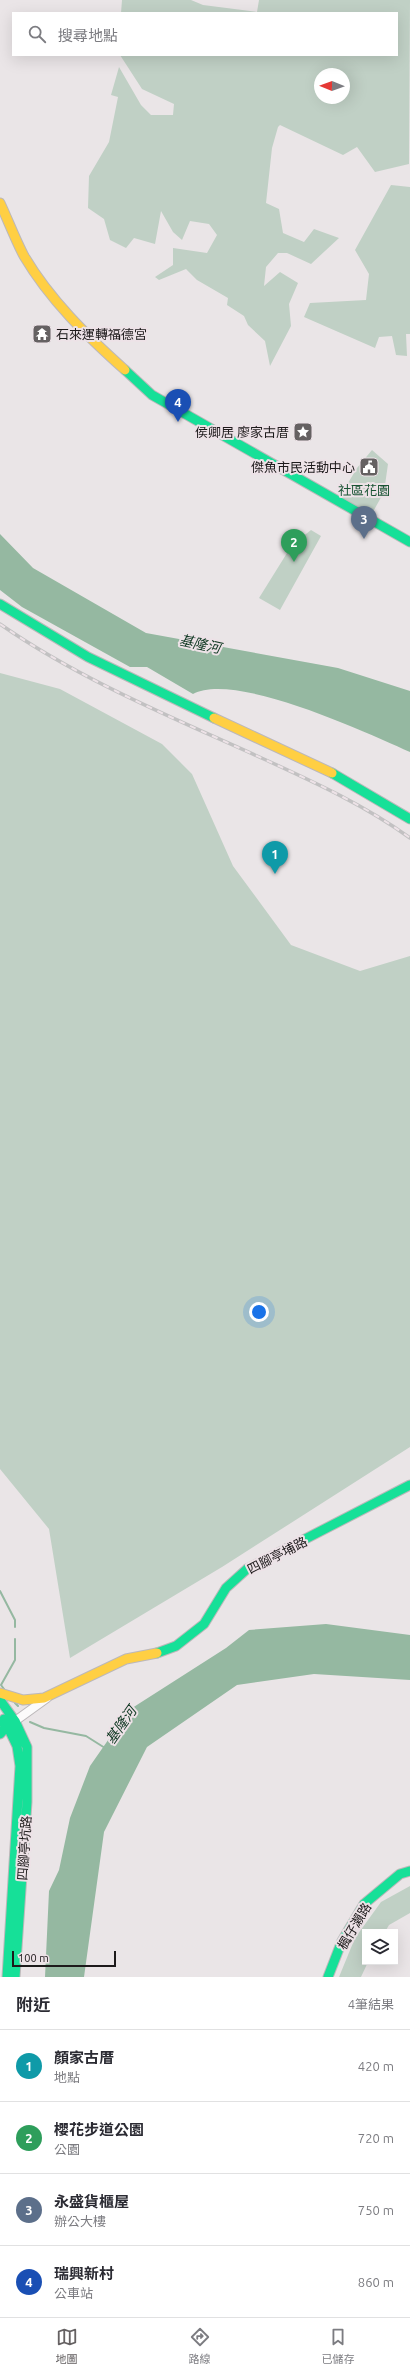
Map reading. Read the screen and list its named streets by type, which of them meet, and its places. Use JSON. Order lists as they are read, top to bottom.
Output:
{
  "streets": {
    "main road": ["四腳亭埔路", "四腳亭坑路", "楓仔瀨路"]
  },
  "water": ["基隆河"],
  "parks": ["社區花園"],
  "places": {
    "temple": ["石來運轉福德宮"],
    "place": ["侯卿居 廖家古厝"],
    "public building": ["傑魚市民活動中心"]
  },
  "scale_bar": "100 m",
  "north": "left",
  "page": {
    "search": "搜尋地點",
    "pins": [
      "4",
      "3",
      "2",
      "1"
    ],
    "scale": "100 m",
    "heading": ["附近", "4筆結果"],
    "list": [
      {
        "mark": "1",
        "name": "顏家古厝",
        "note": "地點",
        "value": "420 m"
      },
      {
        "mark": "2",
        "name": "櫻花步道公園",
        "note": "公園",
        "value": "720 m"
      },
      {
        "mark": "3",
        "name": "永盛貨櫃屋",
        "note": "辦公大樓",
        "value": "750 m"
      },
      {
        "mark": "4",
        "name": "瑞興新村",
        "note": "公車站",
        "value": "860 m"
      }
    ],
    "nav": ["地圖", "路線", "已儲存"]
  }
}
